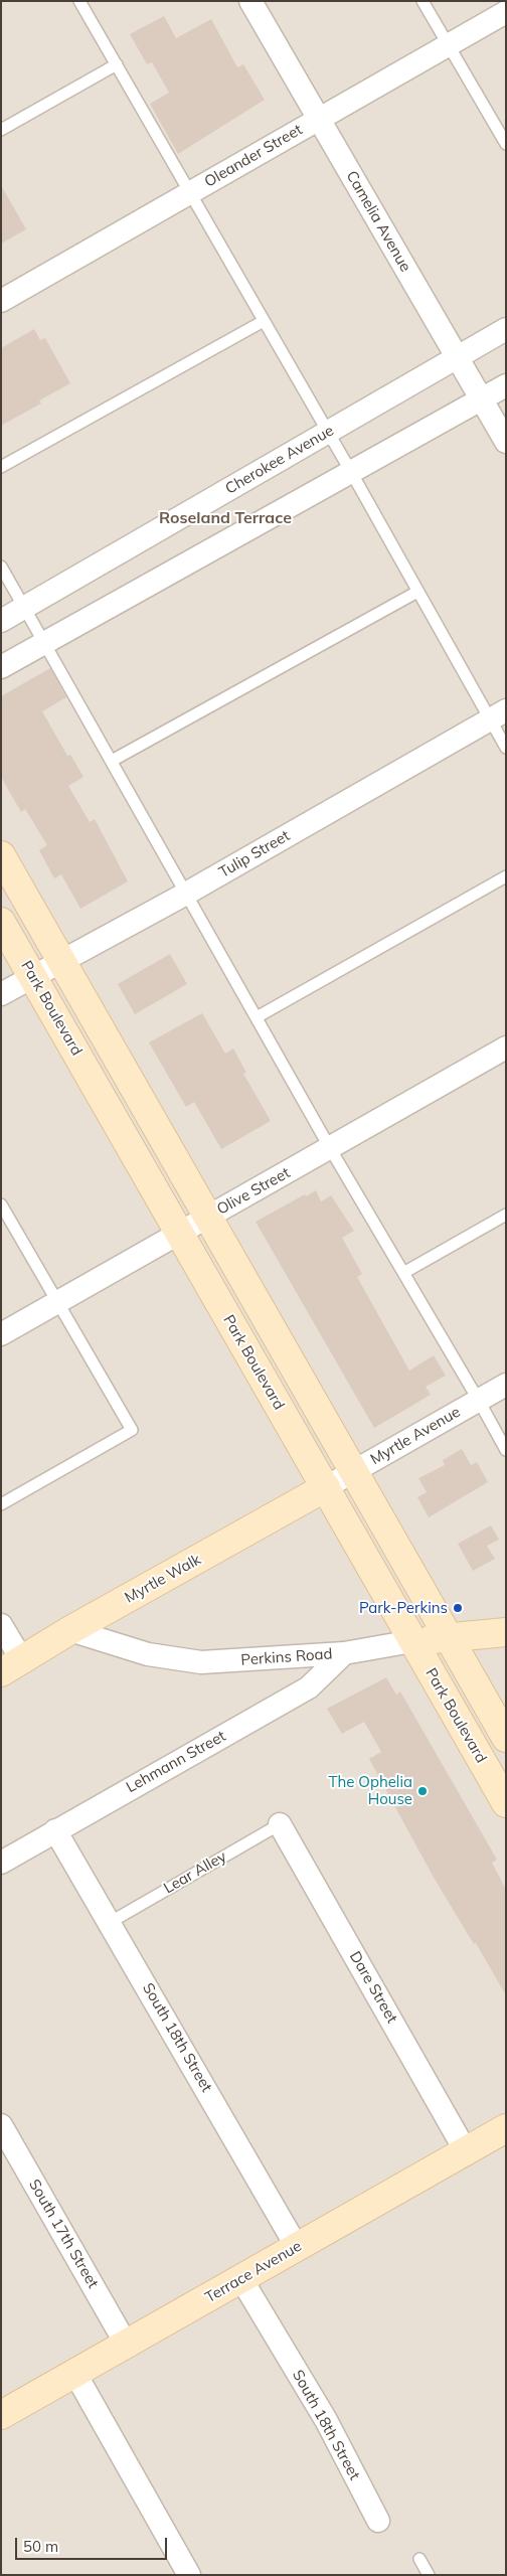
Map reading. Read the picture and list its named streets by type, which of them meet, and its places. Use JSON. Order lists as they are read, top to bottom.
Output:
{
  "streets": {
    "street": [
      "Oleander Street",
      "Camelia Avenue",
      "Cherokee Avenue",
      "Tulip Street",
      "Park Boulevard",
      "Olive Street",
      "Myrtle Avenue",
      "Myrtle Walk",
      "Perkins Road",
      "Lehmann Street",
      "Dare Street",
      "South 18th Street",
      "South 17th Street",
      "Terrace Avenue"
    ],
    "lane": ["Lear Alley"]
  },
  "crossings": [
    ["Oleander Street", "Camelia Avenue"],
    ["Camelia Avenue", "Cherokee Avenue"],
    ["Tulip Street", "Park Boulevard"],
    ["Park Boulevard", "Olive Street"],
    ["Park Boulevard", "Myrtle Avenue"],
    ["Park Boulevard", "Myrtle Walk"],
    ["Park Boulevard", "Perkins Road"],
    ["Myrtle Avenue", "Myrtle Walk"],
    ["Myrtle Walk", "Perkins Road"],
    ["Perkins Road", "Lehmann Street"],
    ["Lehmann Street", "South 18th Street"],
    ["Lear Alley", "Dare Street"],
    ["Lear Alley", "South 18th Street"],
    ["Dare Street", "Terrace Avenue"],
    ["South 18th Street", "Terrace Avenue"],
    ["South 17th Street", "Terrace Avenue"]
  ],
  "districts": ["Roseland Terrace"],
  "places": ["Park-Perkins", "The Ophelia House"],
  "scale_bar": "50 m"
}
